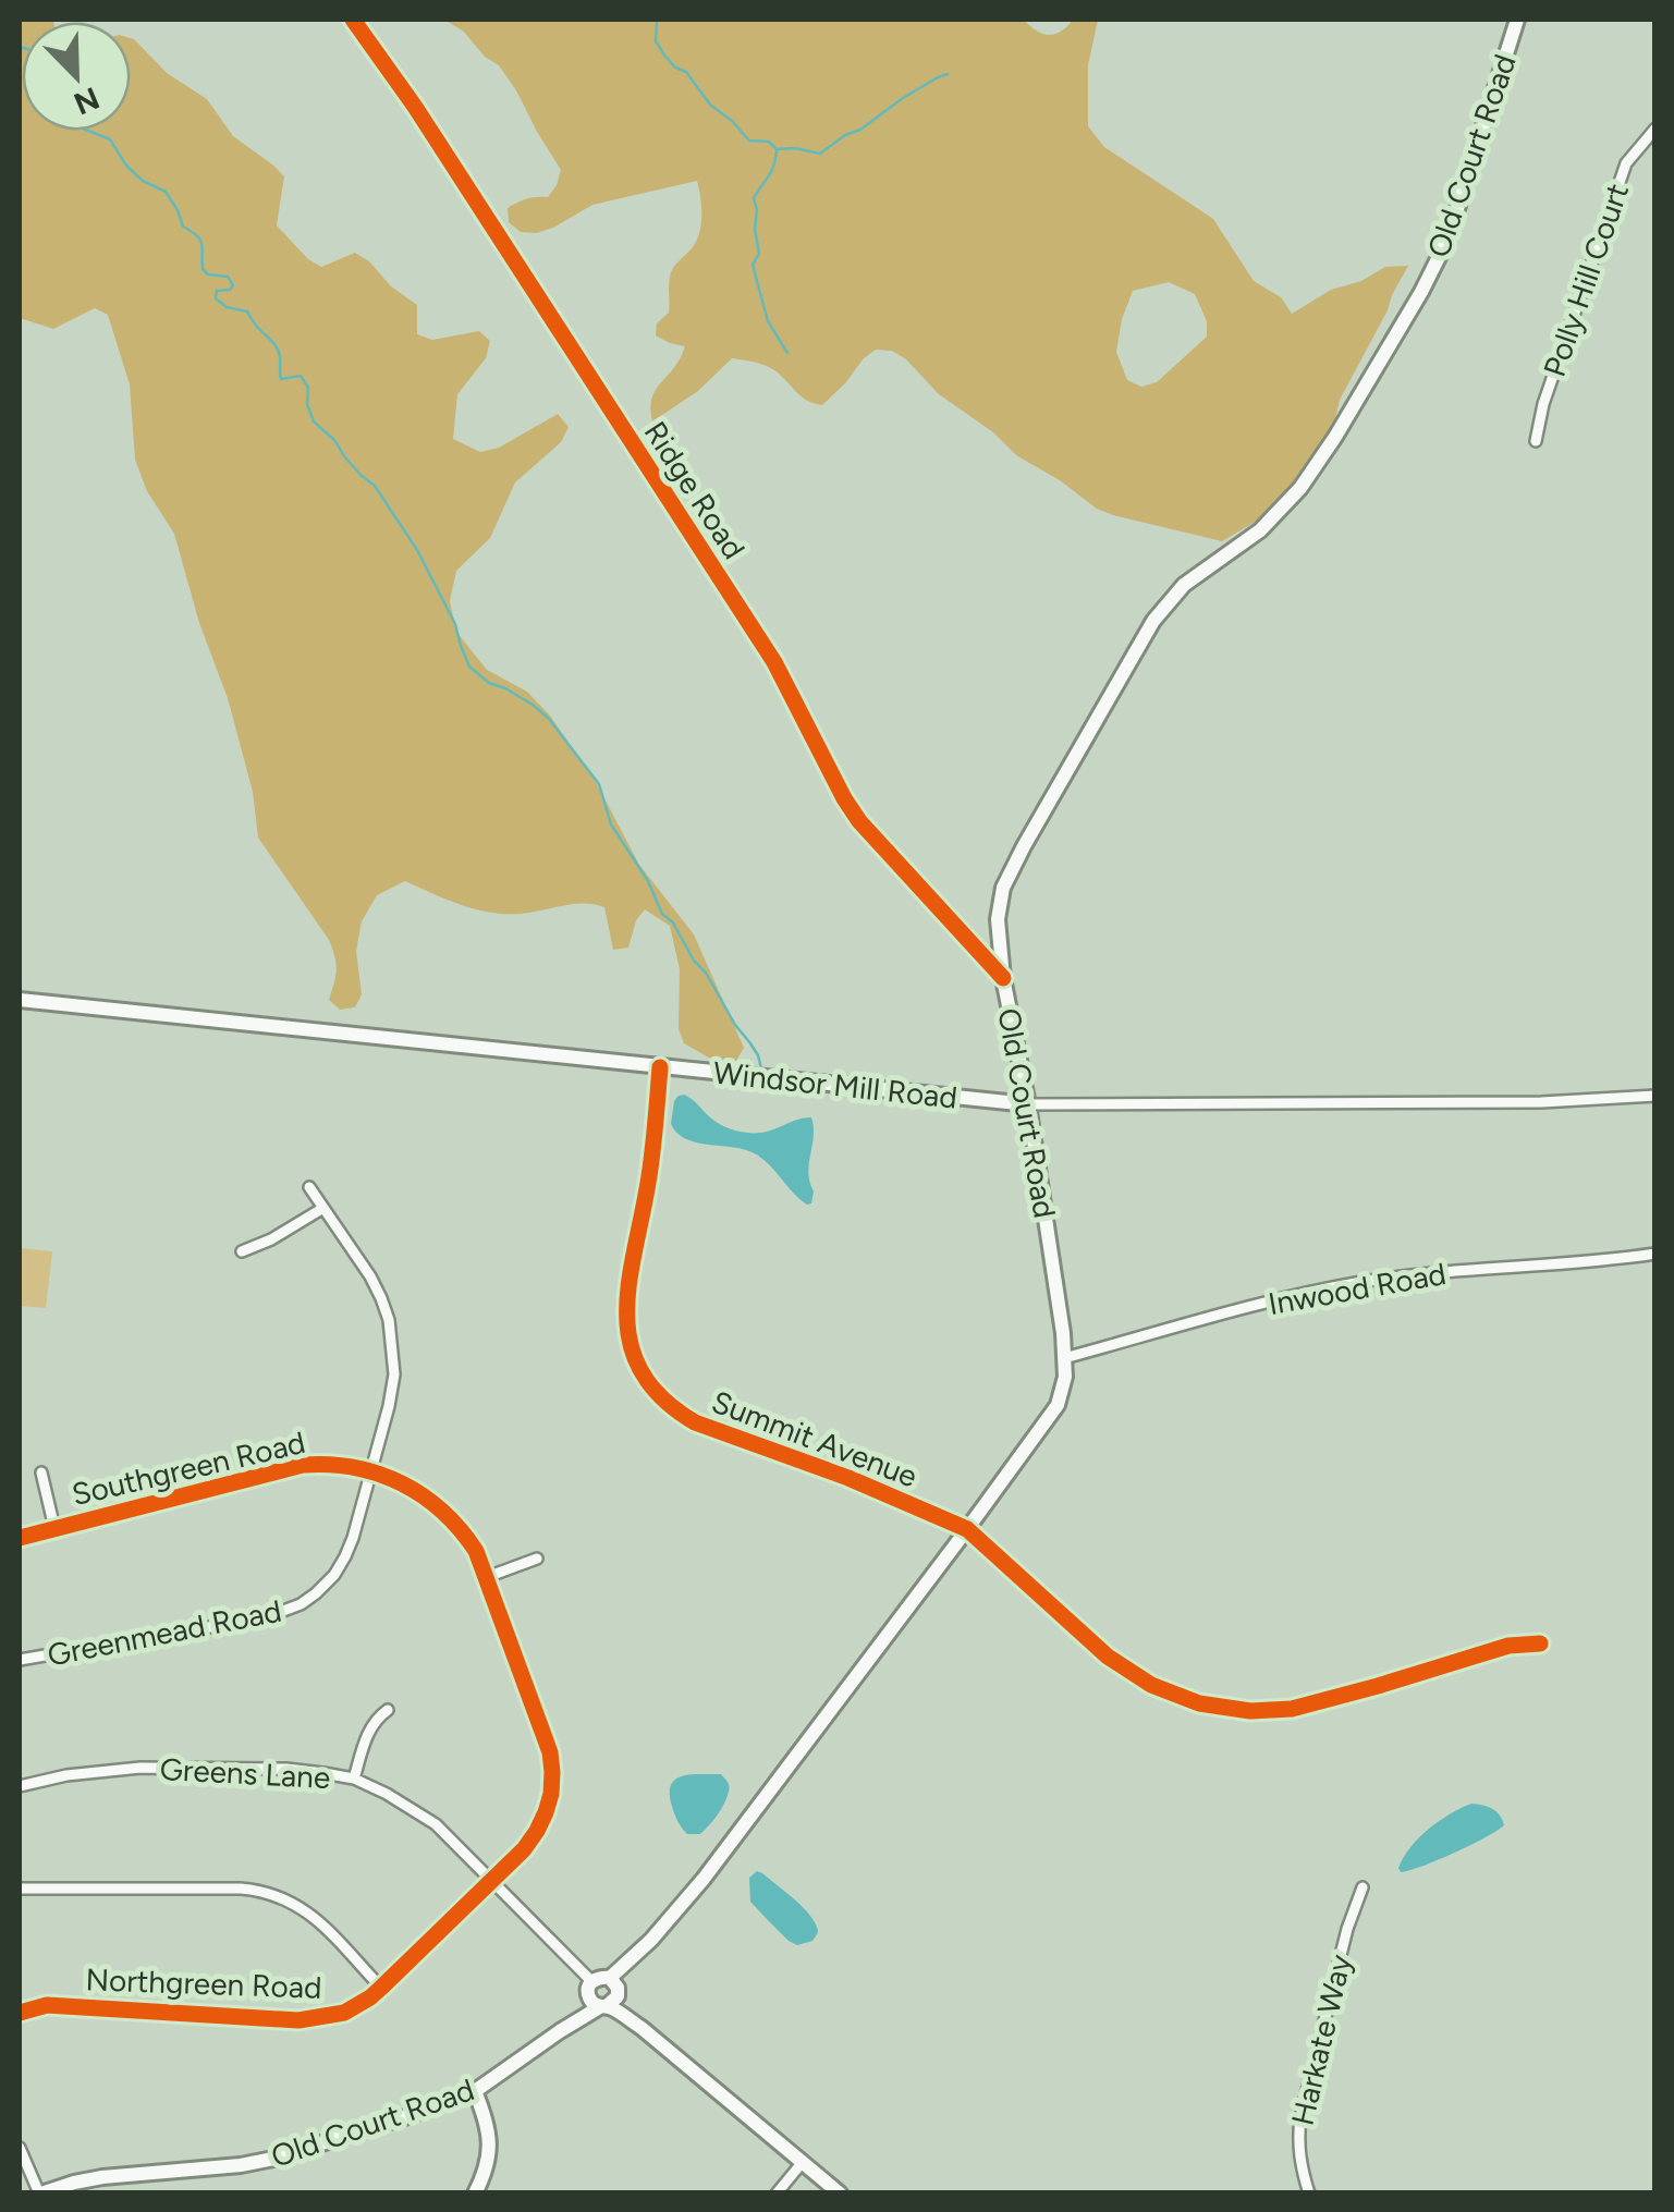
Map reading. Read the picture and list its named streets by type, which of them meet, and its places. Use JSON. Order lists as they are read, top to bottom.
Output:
{
  "streets": {
    "main road": ["Old Court Road", "Windsor Mill Road"],
    "street": [
      "Polly Hill Court",
      "Ridge Road",
      "Inwood Road",
      "Summit Avenue",
      "Southgreen Road",
      "Greenmead Road",
      "Greens Lane",
      "Northgreen Road",
      "Harkate Way"
    ]
  },
  "crossings": [
    ["Old Court Road", "Ridge Road"],
    ["Old Court Road", "Windsor Mill Road"],
    ["Old Court Road", "Inwood Road"],
    ["Old Court Road", "Summit Avenue"],
    ["Windsor Mill Road", "Summit Avenue"],
    ["Southgreen Road", "Greenmead Road"],
    ["Southgreen Road", "Northgreen Road"],
    ["Greenmead Road", "Northgreen Road"],
    ["Greens Lane", "Northgreen Road"]
  ],
  "north": "bottom right"
}
